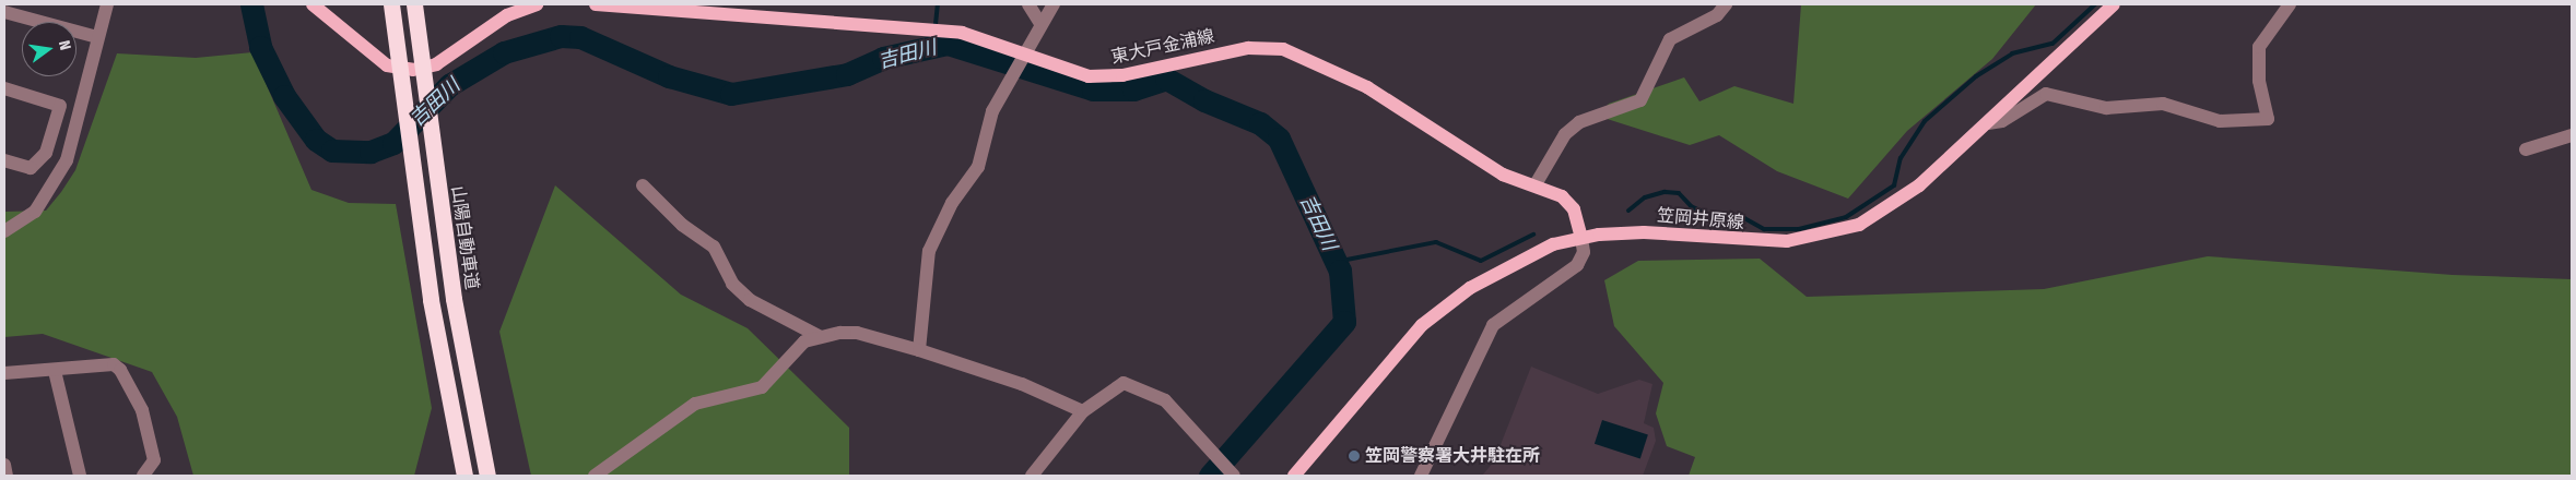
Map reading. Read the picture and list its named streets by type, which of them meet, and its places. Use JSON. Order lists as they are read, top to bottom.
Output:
{
  "streets": {
    "highway": ["山陽自動車道"],
    "main road": ["東大戸金浦線", "笠岡井原線"]
  },
  "crossings": [
    ["東大戸金浦線", "笠岡井原線"]
  ],
  "water": ["吉田川"],
  "places": ["笠岡警察署大井駐在所"],
  "north": "right"
}
